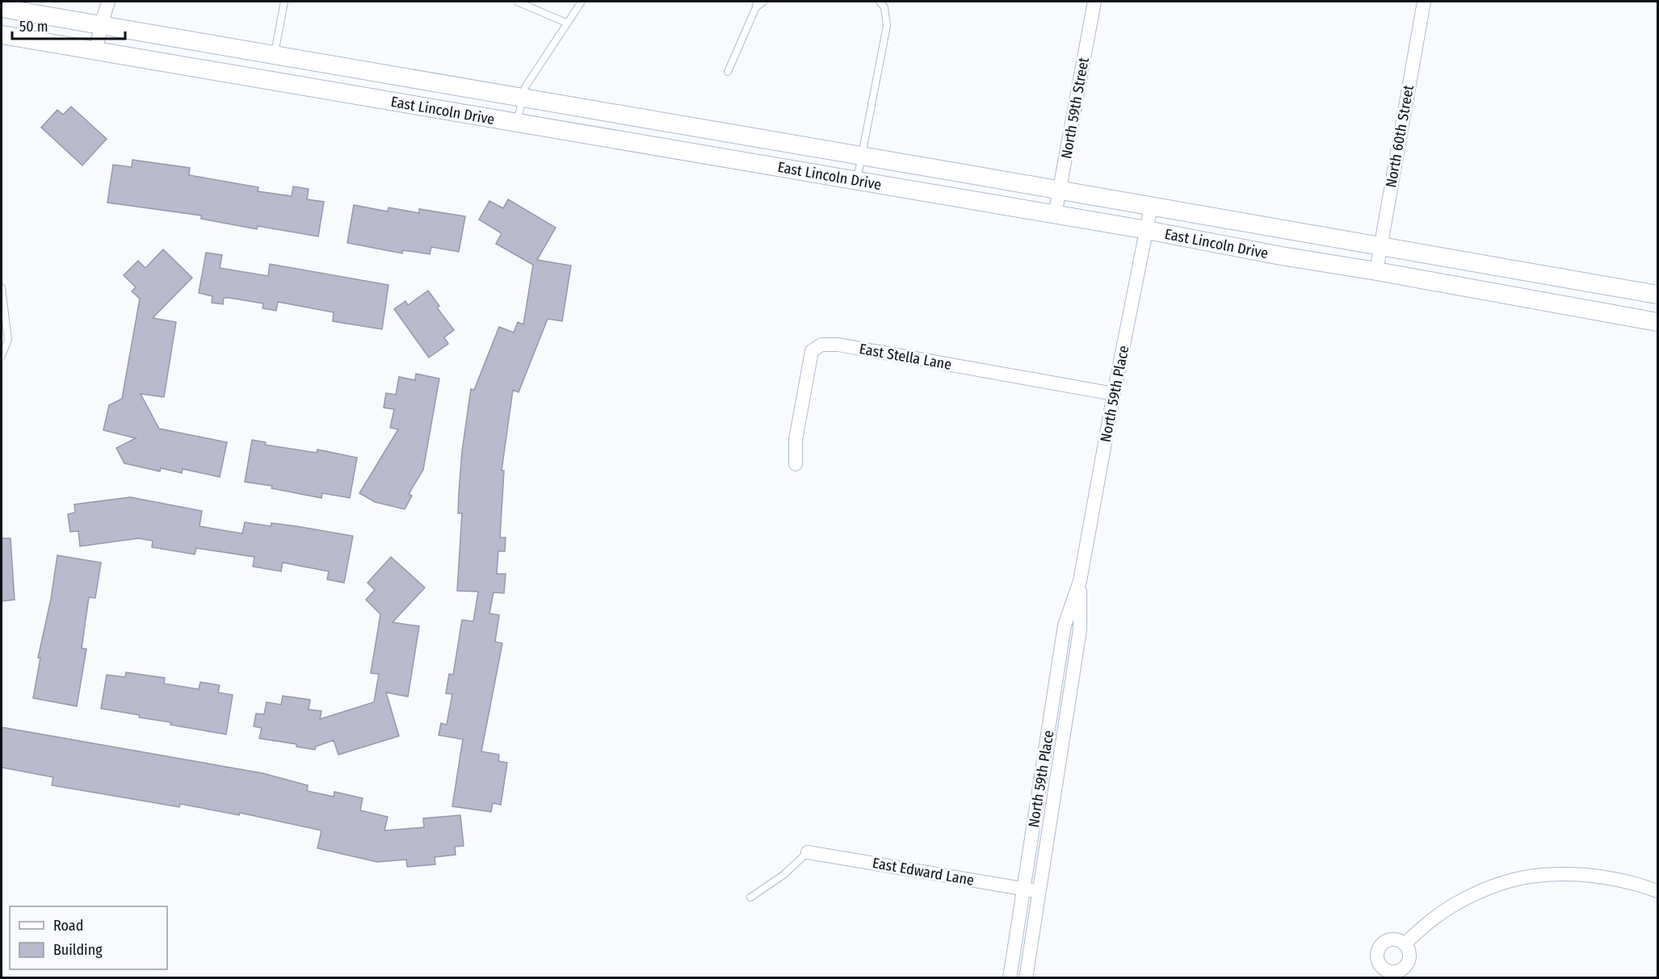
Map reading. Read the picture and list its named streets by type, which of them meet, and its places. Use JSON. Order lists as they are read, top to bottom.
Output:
{
  "streets": {
    "main road": ["East Lincoln Drive"],
    "street": [
      "North 59th Street",
      "North 60th Street",
      "East Stella Lane",
      "North 59th Place",
      "East Edward Lane"
    ]
  },
  "crossings": [
    ["North 59th Street", "East Lincoln Drive"],
    ["East Lincoln Drive", "North 60th Street"],
    ["East Lincoln Drive", "North 59th Place"],
    ["East Stella Lane", "North 59th Place"],
    ["North 59th Place", "East Edward Lane"]
  ],
  "legend": ["Road", "Building"],
  "scale_bar": "50 m"
}
